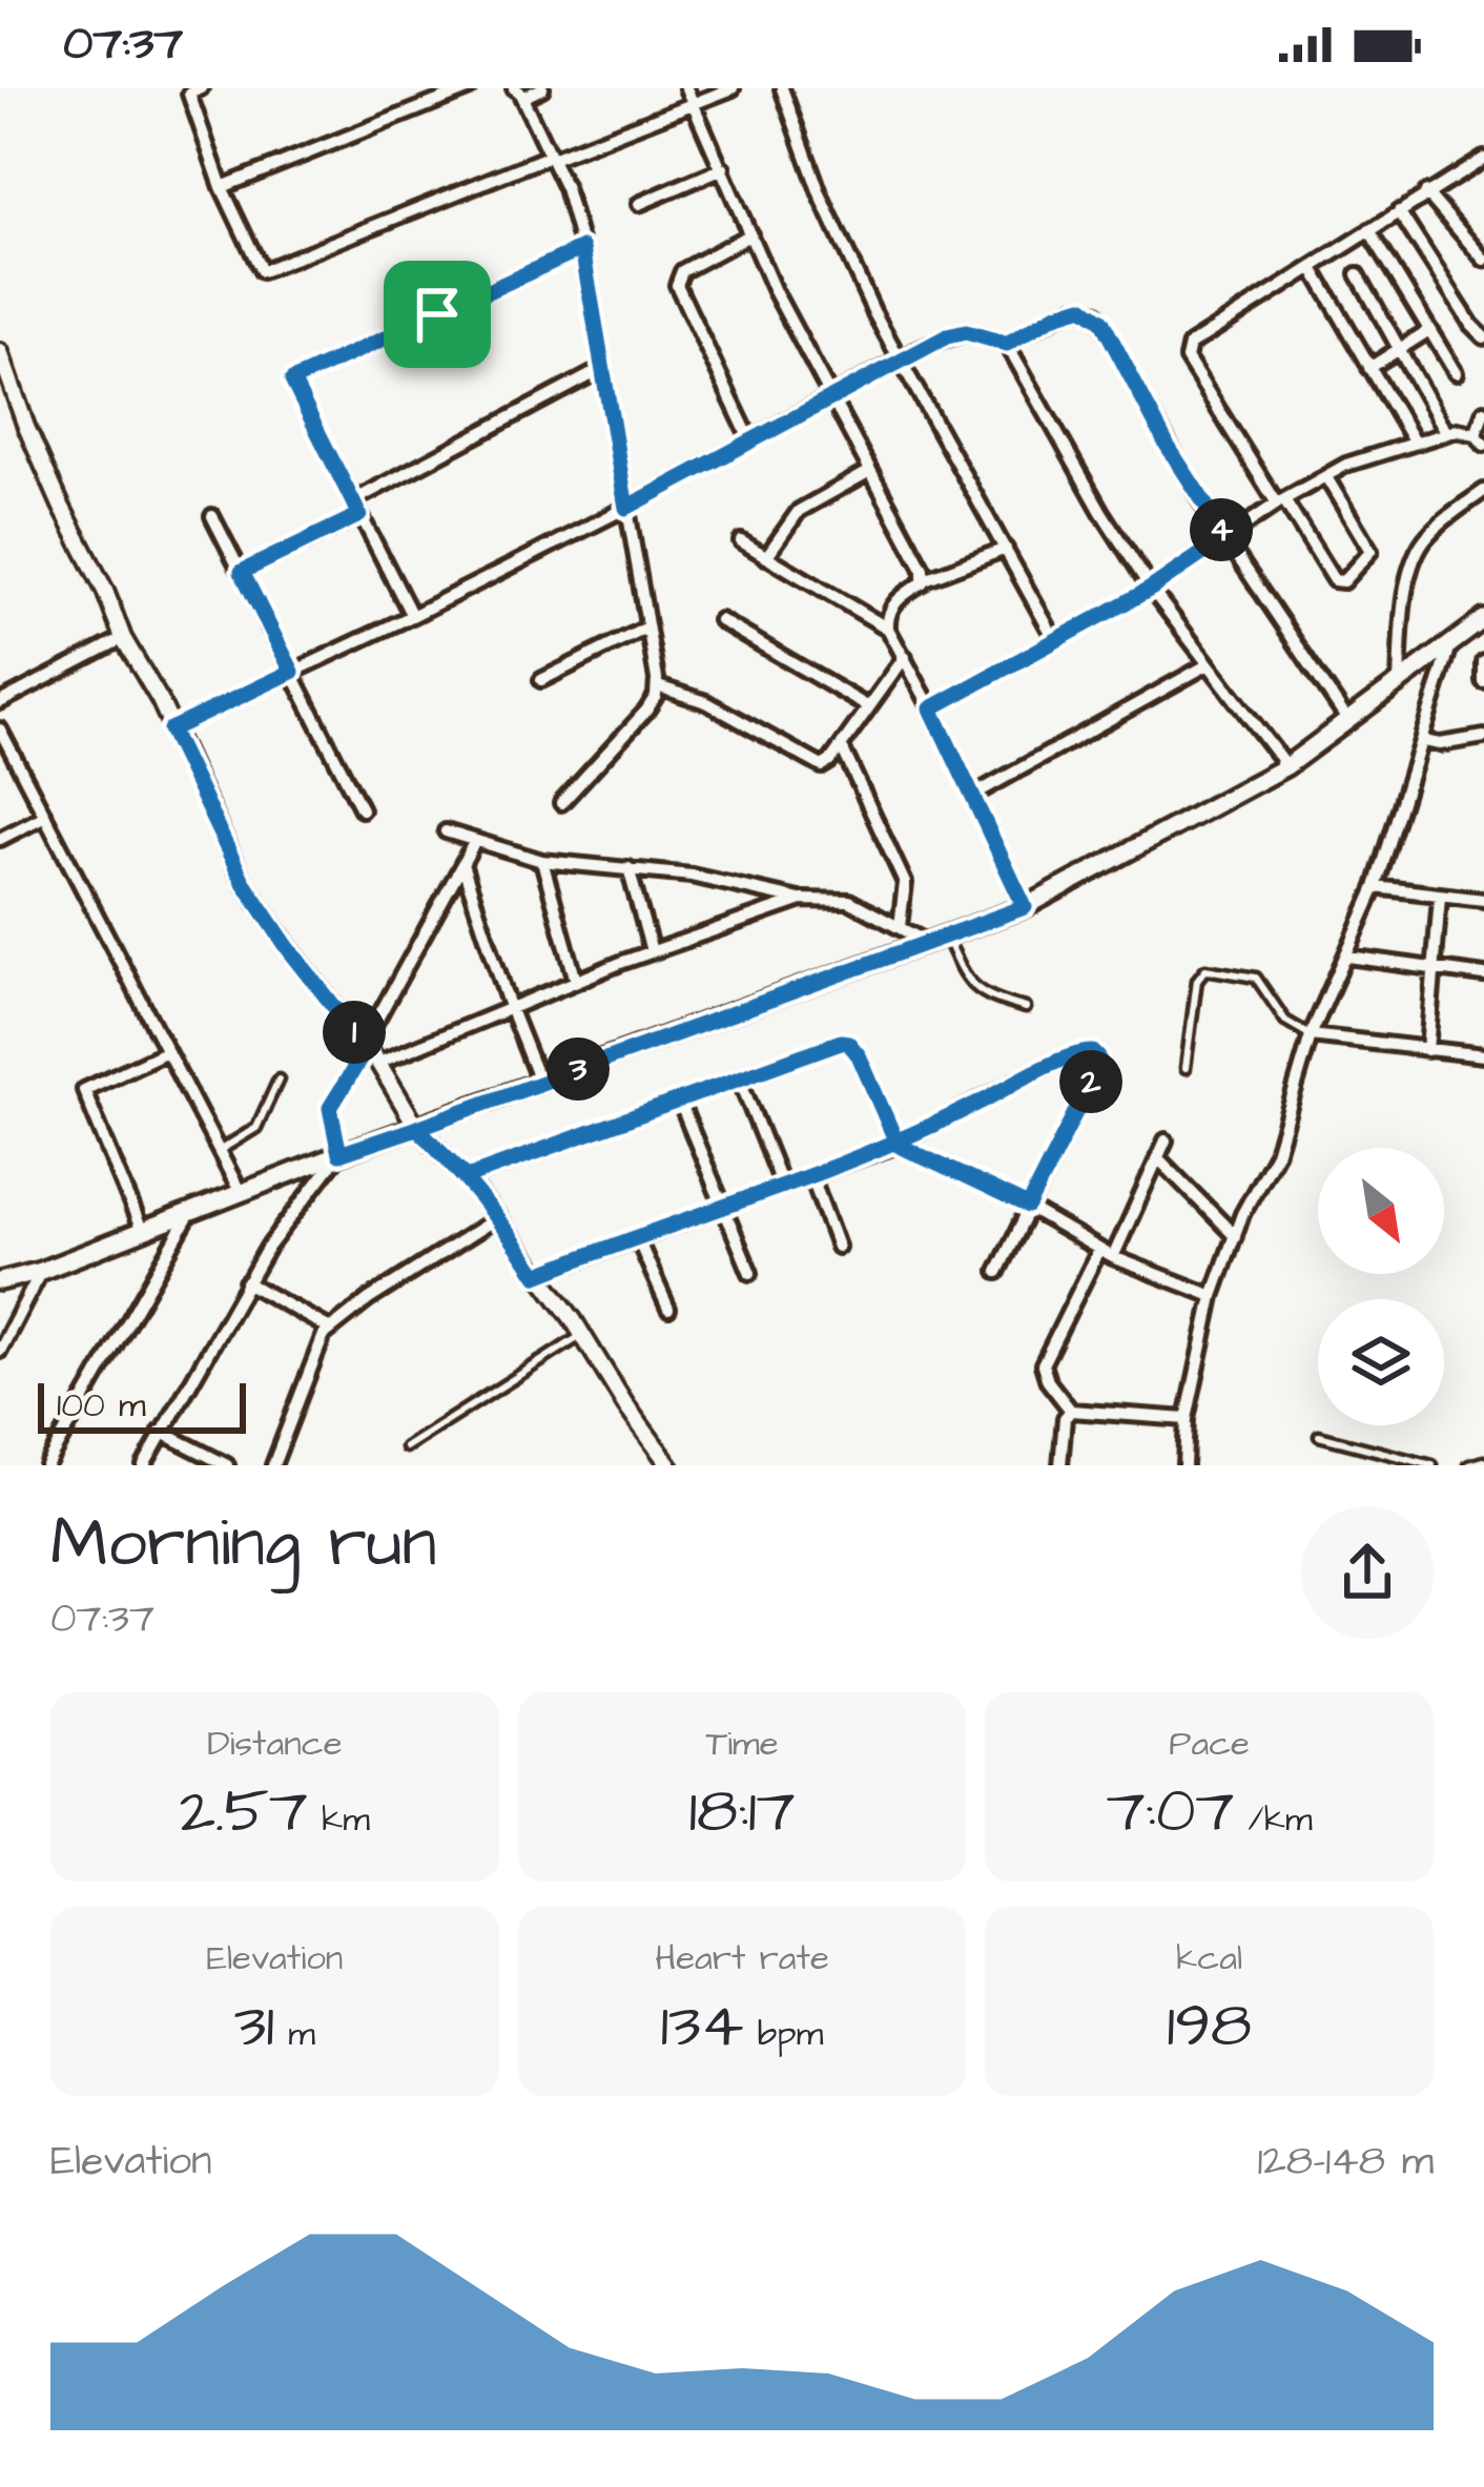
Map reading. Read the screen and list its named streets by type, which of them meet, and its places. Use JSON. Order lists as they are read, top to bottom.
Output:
{
  "scale_bar": "100 m",
  "north": "bottom right",
  "page": {
    "status": "07:37",
    "pins": [
      "4",
      "1",
      "3",
      "2"
    ],
    "scale": "100 m",
    "heading": ["Morning run", "07:37"],
    "stats": [
      ["Distance", "2.57 km"],
      ["Time", "18:17"],
      ["Pace", "7:07 /km"],
      ["Elevation", "31 m"],
      ["Heart rate", "134 bpm"],
      ["kcal", "198"]
    ],
    "chart": ["Elevation", "128–148 m"]
  }
}
